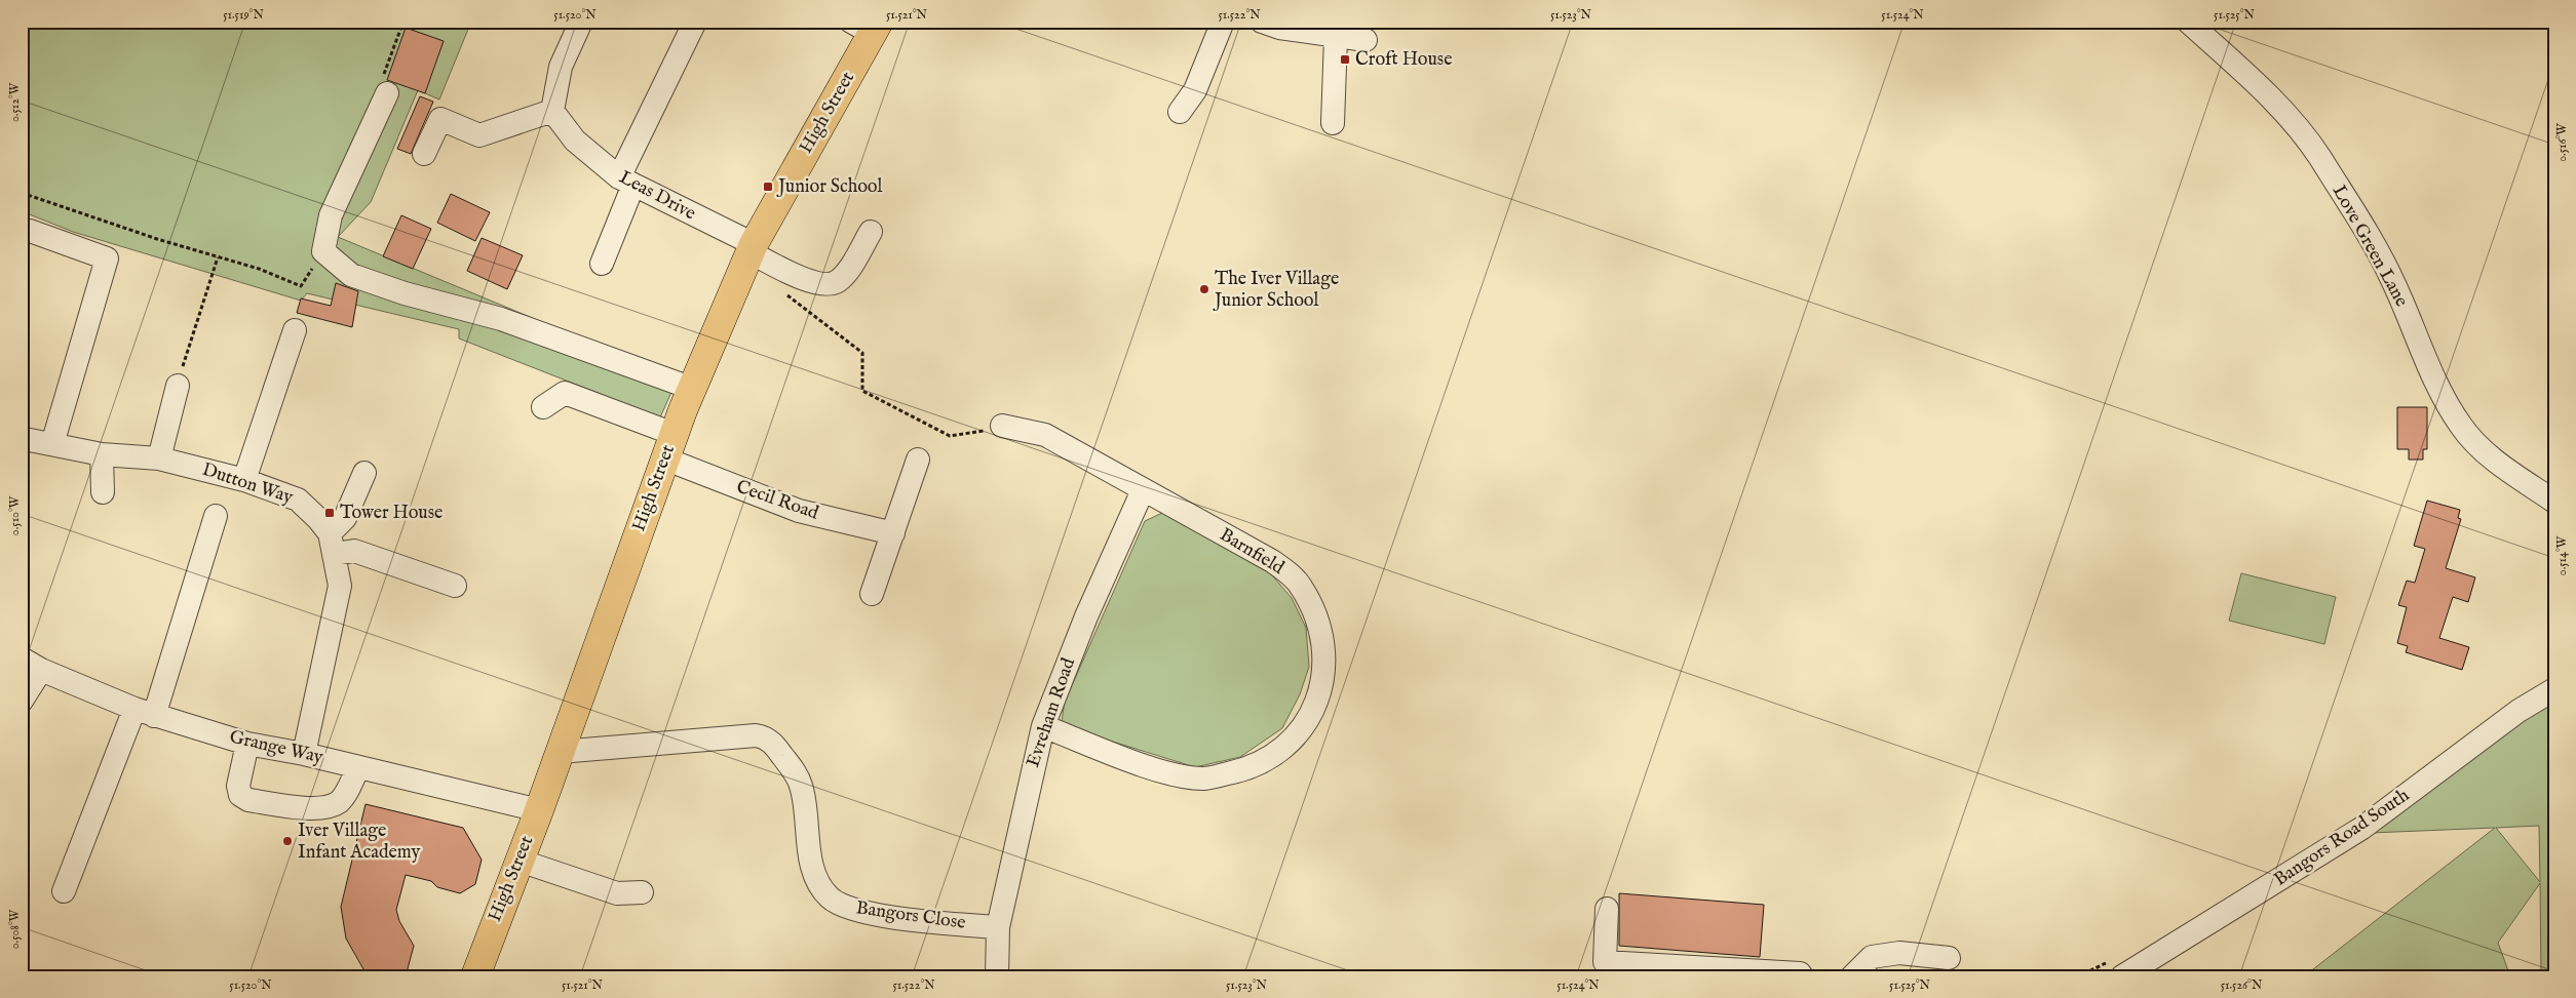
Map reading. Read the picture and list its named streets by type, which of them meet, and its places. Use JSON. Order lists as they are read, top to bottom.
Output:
{
  "streets": {
    "main road": ["High Street"],
    "street": [
      "Leas Drive",
      "Love Green Lane",
      "Dutton Way",
      "Cecil Road",
      "Barnfield",
      "Evreham Road",
      "Grange Way",
      "Bangors Road South",
      "Bangors Close"
    ]
  },
  "crossings": [
    ["High Street", "Leas Drive"],
    ["High Street", "Cecil Road"],
    ["High Street", "Grange Way"],
    ["High Street", "Bangors Close"],
    ["Barnfield", "Evreham Road"],
    ["Evreham Road", "Bangors Close"]
  ],
  "places": {
    "transit": ["Croft House", "Junior School", "Tower House"],
    "other": ["The Iver Village Junior School", "Iver Village Infant Academy"]
  },
  "coordinates": [
    "51.519°N",
    "51.520°N",
    "51.521°N",
    "51.522°N",
    "51.523°N",
    "51.524°N",
    "51.525°N",
    "0.512°W",
    "0.516°W",
    "0.510°W",
    "0.514°W",
    "0.508°W",
    "51.526°N"
  ]
}
